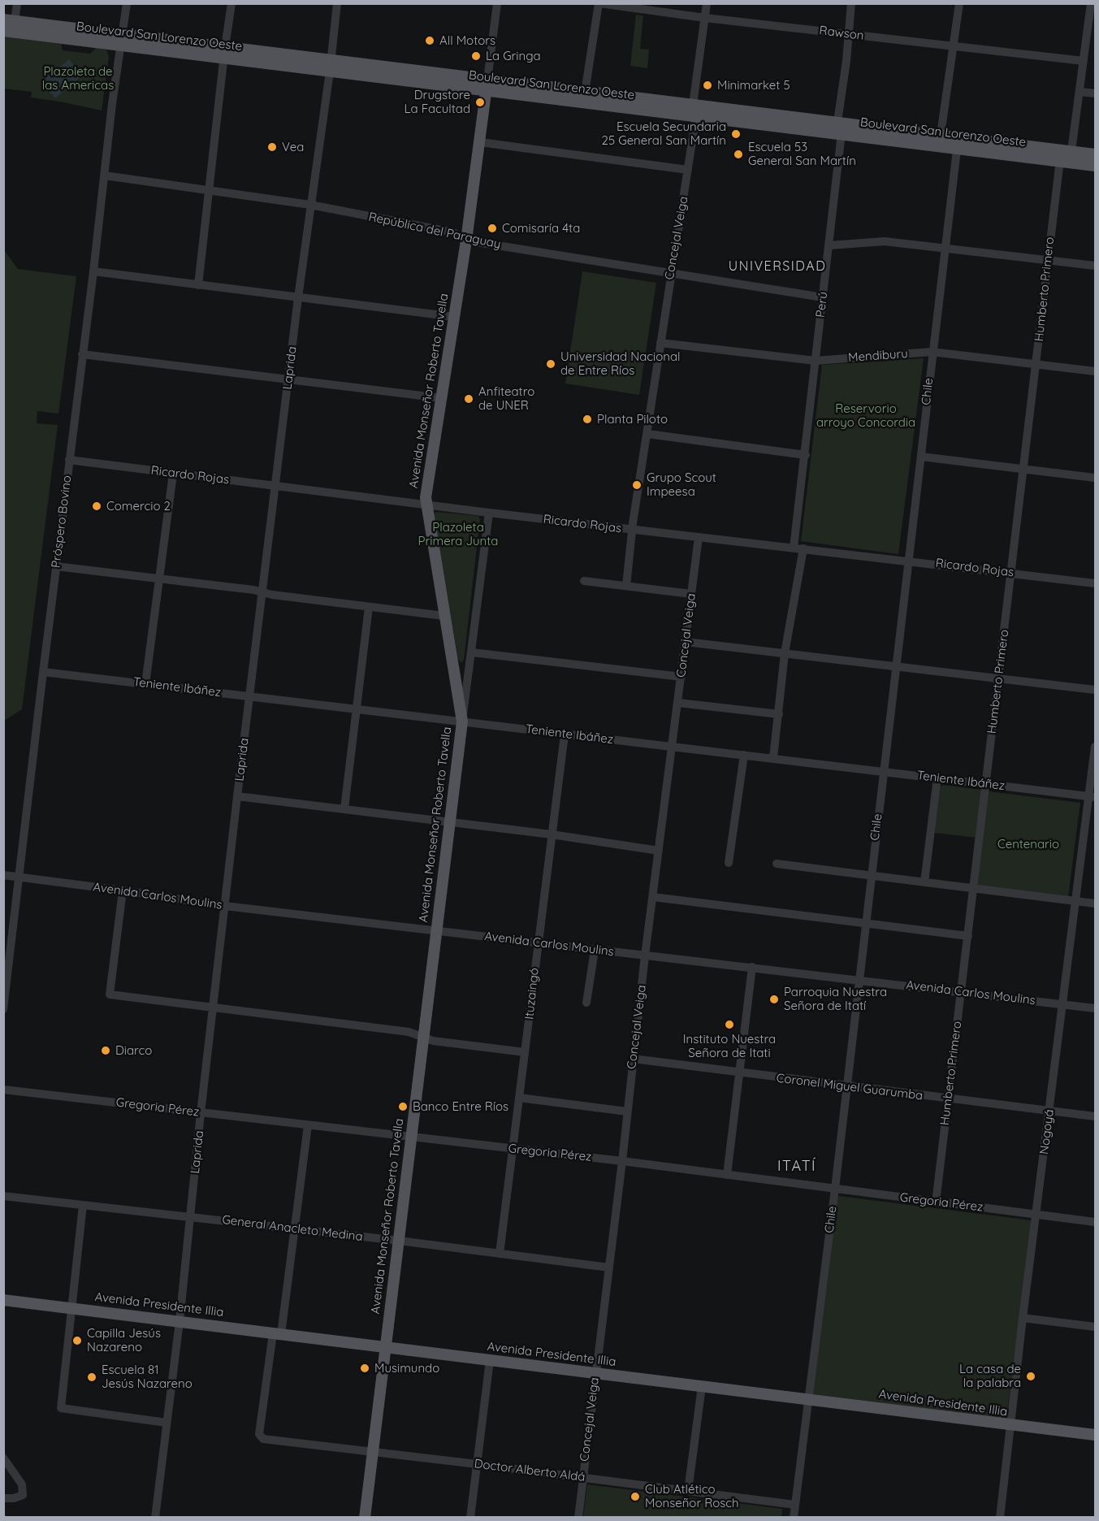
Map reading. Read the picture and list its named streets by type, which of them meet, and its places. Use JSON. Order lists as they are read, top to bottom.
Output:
{
  "streets": {
    "main road": ["Boulevard San Lorenzo Oeste", "Avenida Monseñor Roberto Tavella", "Avenida Presidente Illia"],
    "street": [
      "Rawson",
      "República del Paraguay",
      "Concejal Veiga",
      "Humberto Primero",
      "Perú",
      "Mendiburu",
      "Laprida",
      "Chile",
      "Ricardo Rojas",
      "Próspero Bovino",
      "Teniente Ibáñez",
      "Avenida Carlos Moulins",
      "Ituzaingó",
      "Coronel Miguel Guarumba",
      "Gregoria Pérez",
      "Nogoyá",
      "General Anacleto Medina",
      "Doctor Alberto Aldá"
    ]
  },
  "crossings": [
    ["Rawson", "Concejal Veiga"],
    ["Rawson", "Perú"],
    ["Boulevard San Lorenzo Oeste", "Concejal Veiga"],
    ["Boulevard San Lorenzo Oeste", "Humberto Primero"],
    ["Boulevard San Lorenzo Oeste", "Perú"],
    ["Boulevard San Lorenzo Oeste", "Laprida"],
    ["Boulevard San Lorenzo Oeste", "Avenida Monseñor Roberto Tavella"],
    ["Boulevard San Lorenzo Oeste", "Chile"],
    ["Boulevard San Lorenzo Oeste", "Próspero Bovino"],
    ["República del Paraguay", "Concejal Veiga"],
    ["República del Paraguay", "Perú"],
    ["República del Paraguay", "Laprida"],
    ["República del Paraguay", "Avenida Monseñor Roberto Tavella"],
    ["República del Paraguay", "Próspero Bovino"],
    ["Concejal Veiga", "Mendiburu"],
    ["Concejal Veiga", "Ricardo Rojas"],
    ["Concejal Veiga", "Teniente Ibáñez"],
    ["Concejal Veiga", "Avenida Carlos Moulins"],
    ["Concejal Veiga", "Coronel Miguel Guarumba"],
    ["Concejal Veiga", "Gregoria Pérez"],
    ["Concejal Veiga", "General Anacleto Medina"],
    ["Concejal Veiga", "Avenida Presidente Illia"],
    ["Concejal Veiga", "Doctor Alberto Aldá"],
    ["Humberto Primero", "Mendiburu"],
    ["Humberto Primero", "Ricardo Rojas"],
    ["Humberto Primero", "Teniente Ibáñez"],
    ["Humberto Primero", "Avenida Carlos Moulins"],
    ["Humberto Primero", "Coronel Miguel Guarumba"],
    ["Humberto Primero", "Gregoria Pérez"],
    ["Perú", "Mendiburu"],
    ["Perú", "Ricardo Rojas"],
    ["Mendiburu", "Chile"],
    ["Laprida", "Ricardo Rojas"],
    ["Laprida", "Teniente Ibáñez"],
    ["Laprida", "Avenida Carlos Moulins"],
    ["Laprida", "Gregoria Pérez"],
    ["Laprida", "General Anacleto Medina"],
    ["Laprida", "Avenida Presidente Illia"],
    ["Avenida Monseñor Roberto Tavella", "Ricardo Rojas"],
    ["Avenida Monseñor Roberto Tavella", "Teniente Ibáñez"],
    ["Avenida Monseñor Roberto Tavella", "Avenida Carlos Moulins"],
    ["Avenida Monseñor Roberto Tavella", "Gregoria Pérez"],
    ["Avenida Monseñor Roberto Tavella", "General Anacleto Medina"],
    ["Avenida Monseñor Roberto Tavella", "Avenida Presidente Illia"],
    ["Avenida Monseñor Roberto Tavella", "Doctor Alberto Aldá"],
    ["Chile", "Ricardo Rojas"],
    ["Chile", "Teniente Ibáñez"],
    ["Chile", "Avenida Carlos Moulins"],
    ["Chile", "Coronel Miguel Guarumba"],
    ["Chile", "Gregoria Pérez"],
    ["Chile", "Avenida Presidente Illia"],
    ["Chile", "Doctor Alberto Aldá"],
    ["Ricardo Rojas", "Próspero Bovino"],
    ["Próspero Bovino", "Teniente Ibáñez"],
    ["Próspero Bovino", "Avenida Carlos Moulins"],
    ["Teniente Ibáñez", "Ituzaingó"],
    ["Teniente Ibáñez", "Nogoyá"],
    ["Avenida Carlos Moulins", "Ituzaingó"],
    ["Avenida Carlos Moulins", "Nogoyá"],
    ["Ituzaingó", "Gregoria Pérez"],
    ["Ituzaingó", "General Anacleto Medina"],
    ["Coronel Miguel Guarumba", "Nogoyá"],
    ["Gregoria Pérez", "Nogoyá"],
    ["Nogoyá", "Avenida Presidente Illia"],
    ["Avenida Presidente Illia", "Doctor Alberto Aldá"]
  ],
  "districts": ["UNIVERSIDAD", "ITATÍ"],
  "parks": [
    "Plazoleta de las Americas",
    "Reservorio arroyo Concordia",
    "Plazoleta Primera Junta",
    "Centenario"
  ],
  "places": [
    "All Motors",
    "La Gringa",
    "Minimarket 5",
    "Drugstore La Facultad",
    "Escuela Secundaria 25 General San Martín",
    "Vea",
    "Escuela 53 General San Martín",
    "Comisaría 4ta",
    "Universidad Nacional de Entre Ríos",
    "Anfiteatro de UNER",
    "Planta Piloto",
    "Grupo Scout Impeesa",
    "Comercio 2",
    "Parroquia Nuestra Señora de Itatí",
    "Instituto Nuestra Señora de Itati",
    "Diarco",
    "Banco Entre Ríos",
    "Capilla Jesús Nazareno",
    "Musimundo",
    "La casa de la palabra",
    "Escuela 81 Jesús Nazareno",
    "Club Atlético Monseñor Rosch"
  ]
}
